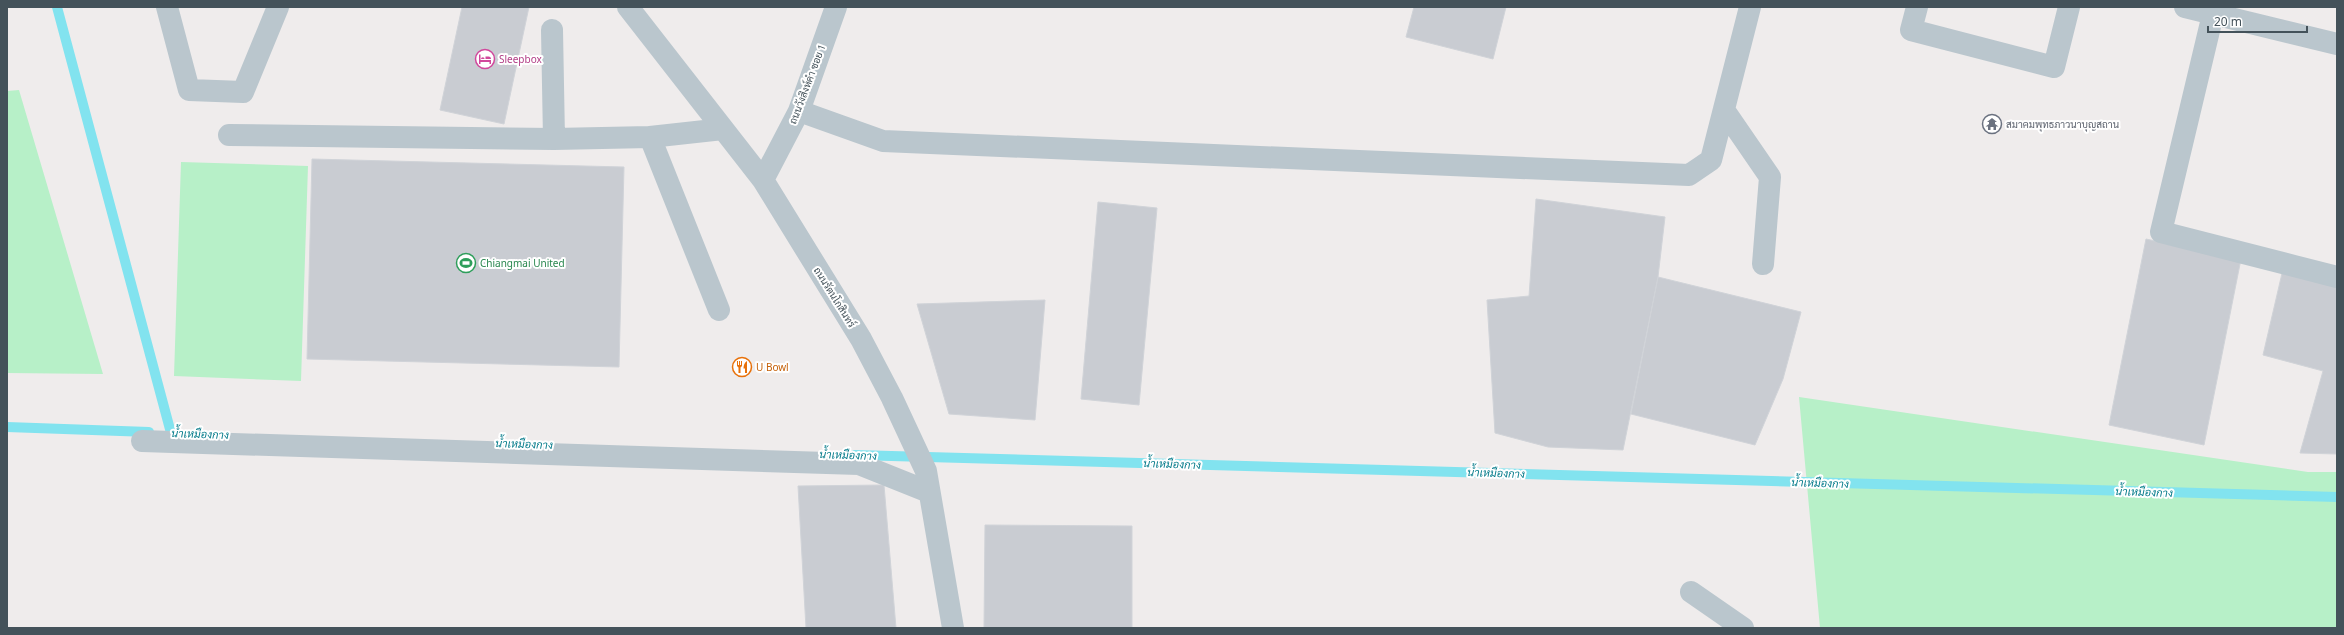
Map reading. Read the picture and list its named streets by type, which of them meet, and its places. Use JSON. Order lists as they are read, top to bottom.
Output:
{
  "streets": {
    "street": ["ถนนวังสิงห์คำ ซอย 1", "ถนนรัตนโกสินทร์"]
  },
  "crossings": [
    ["ถนนวังสิงห์คำ ซอย 1", "ถนนรัตนโกสินทร์"]
  ],
  "water": ["น้ำเหมืองกาง"],
  "places": {
    "hotel": ["Sleepbox"],
    "temple": ["สมาคมพุทธภาวนาบุญสถาน"],
    "sports": ["Chiangmai United"],
    "restaurant": ["U Bowl"]
  },
  "scale_bar": "20 m"
}
